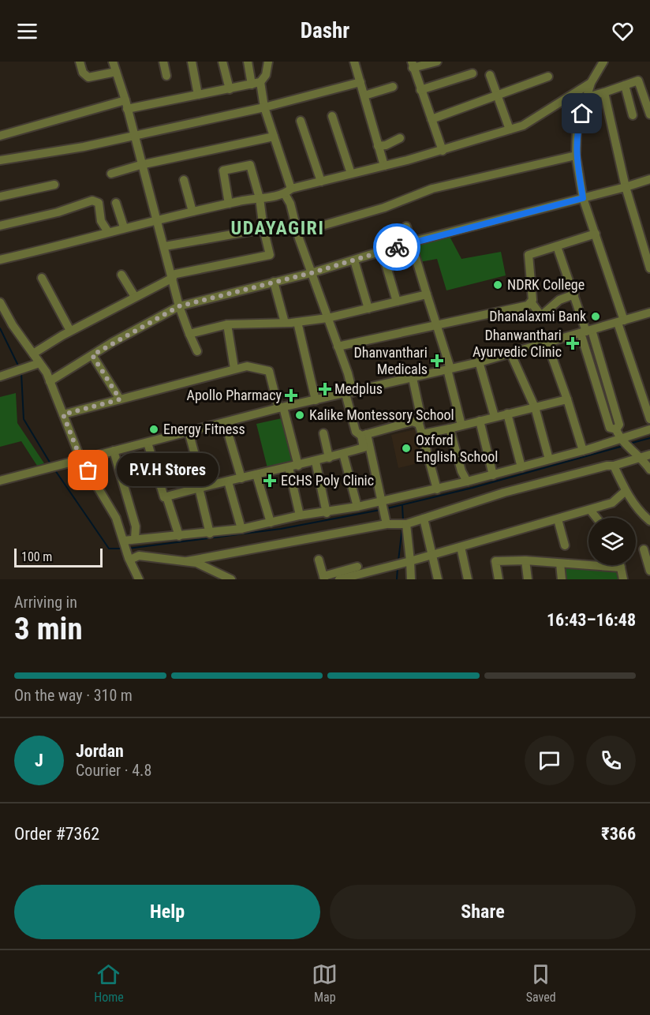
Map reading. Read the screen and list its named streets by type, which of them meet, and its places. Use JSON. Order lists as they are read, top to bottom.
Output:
{
  "districts": ["UDAYAGIRI"],
  "places": {
    "other": [
      "NDRK College",
      "Dhanalaxmi Bank",
      "Kalike Montessory School",
      "Energy Fitness",
      "Oxford English School",
      "P.V.H Stores"
    ],
    "health": [
      "Dhanwanthari Ayurvedic Clinic",
      "Dhanvanthari Medicals",
      "Medplus",
      "Apollo Pharmacy",
      "ECHS Poly Clinic"
    ]
  },
  "scale_bar": "100 m",
  "page": {
    "header": "Dashr",
    "bubble": "P.V.H Stores",
    "scale": "100 m",
    "heading": ["3 min", "Arriving in", "16:43–16:48"],
    "panel": [
      "Jordan",
      "Courier · 4.8",
      "Order #7362",
      "₹366"
    ],
    "bar": "On the way · 310 m",
    "round": "J",
    "buttons": ["Help", "Share"],
    "tabs": ["Home", "Map", "Saved"]
  }
}
